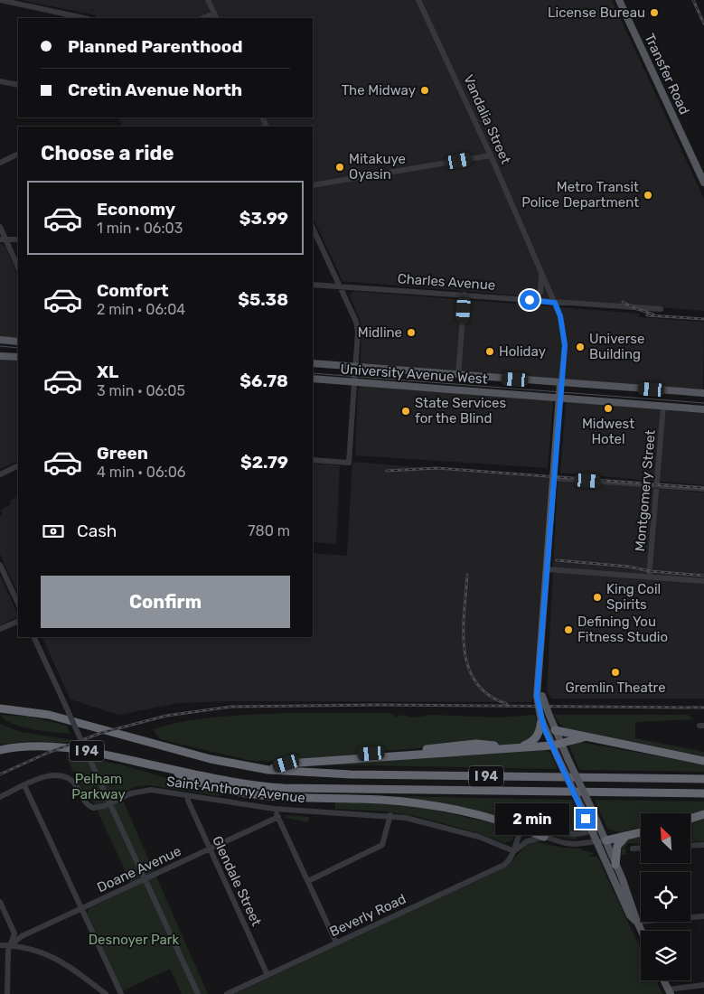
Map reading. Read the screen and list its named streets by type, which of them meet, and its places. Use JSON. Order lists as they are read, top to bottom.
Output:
{
  "streets": {
    "highway": ["I 94"],
    "main road": ["Transfer Road", "Vandalia Street", "University Avenue West"],
    "street": [
      "Charles Avenue",
      "Montgomery Street",
      "Saint Anthony Avenue",
      "Doane Avenue",
      "Glendale Street",
      "Beverly Road"
    ]
  },
  "crossings": [
    ["Vandalia Street", "Charles Avenue"],
    ["Vandalia Street", "University Avenue West"],
    ["University Avenue West", "Montgomery Street"],
    ["Saint Anthony Avenue", "Glendale Street"],
    ["Saint Anthony Avenue", "Beverly Road"],
    ["Doane Avenue", "Glendale Street"],
    ["Glendale Street", "Beverly Road"]
  ],
  "parks": ["Pelham Parkway", "Desnoyer Park"],
  "places": [
    "License Bureau",
    "The Midway",
    "Mitakuye Oyasin",
    "Metro Transit Police Department",
    "Midline",
    "Universe Building",
    "Holiday",
    "Midwest Hotel",
    "State Services for the Blind",
    "King Coil Spirits",
    "Defining You Fitness Studio",
    "Gremlin Theatre"
  ],
  "north": "top left",
  "page": {
    "banner": ["Planned Parenthood", "Cretin Avenue North"],
    "heading": "Choose a ride",
    "list": [
      {
        "name": "Economy",
        "note": "1 min · 06:03",
        "value": "$3.99"
      },
      {
        "name": "Comfort",
        "note": "2 min · 06:04",
        "value": "$5.38"
      },
      {
        "name": "XL",
        "note": "3 min · 06:05",
        "value": "$6.78"
      },
      {
        "name": "Green",
        "note": "4 min · 06:06",
        "value": "$2.79"
      }
    ],
    "pay": ["Cash", "780 m"],
    "buttons": "Confirm",
    "bubble": "2 min"
  }
}
